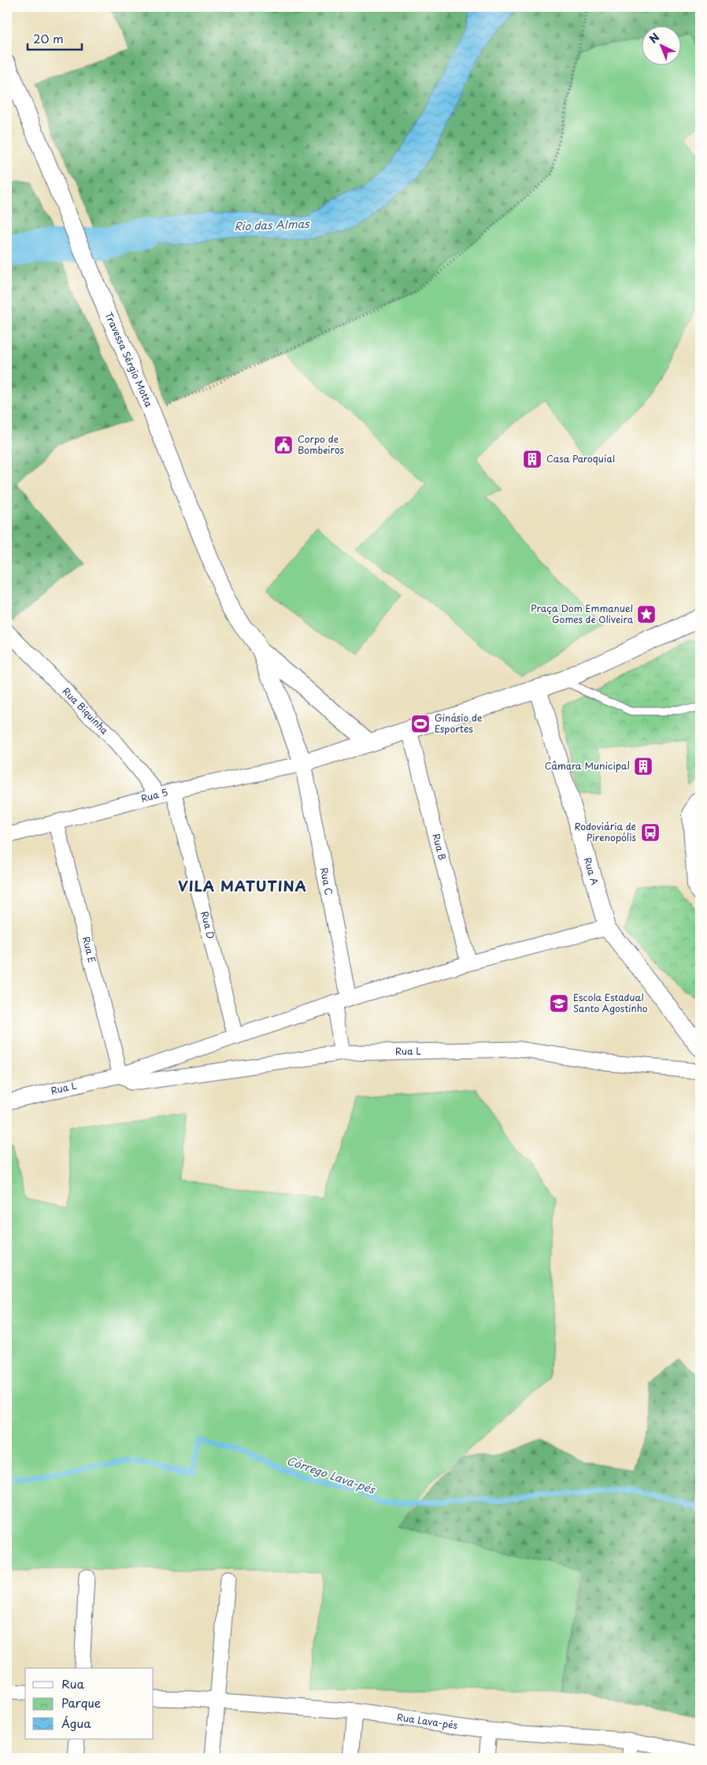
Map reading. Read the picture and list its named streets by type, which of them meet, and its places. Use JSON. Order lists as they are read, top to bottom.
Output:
{
  "streets": {
    "street": [
      "Travessa Sérgio Motta",
      "Rua Biquinha",
      "Rua 5",
      "Rua B",
      "Rua A",
      "Rua C",
      "Rua D",
      "Rua E",
      "Rua L",
      "Rua Lava-pés"
    ]
  },
  "crossings": [
    ["Rua Biquinha", "Rua 5"],
    ["Rua Biquinha", "Rua D"],
    ["Rua 5", "Rua C"],
    ["Rua 5", "Rua D"],
    ["Rua 5", "Rua E"],
    ["Rua B", "Rua L"],
    ["Rua A", "Rua L"],
    ["Rua C", "Rua L"],
    ["Rua D", "Rua L"],
    ["Rua E", "Rua L"]
  ],
  "districts": ["VILA MATUTINA"],
  "water": ["Rio das Almas", "Córrego Lava-pés"],
  "places": {
    "public building": ["Corpo de Bombeiros"],
    "building": ["Casa Paroquial", "Câmara Municipal"],
    "place": ["Praça Dom Emmanuel Gomes de Oliveira"],
    "sports": ["Ginásio de Esportes"],
    "bus stop": ["Rodoviária de Pirenopólis"],
    "school or university": ["Escola Estadual Santo Agostinho"]
  },
  "legend": ["Rua", "Parque", "Água"],
  "scale_bar": "20 m",
  "north": "top left"
}
